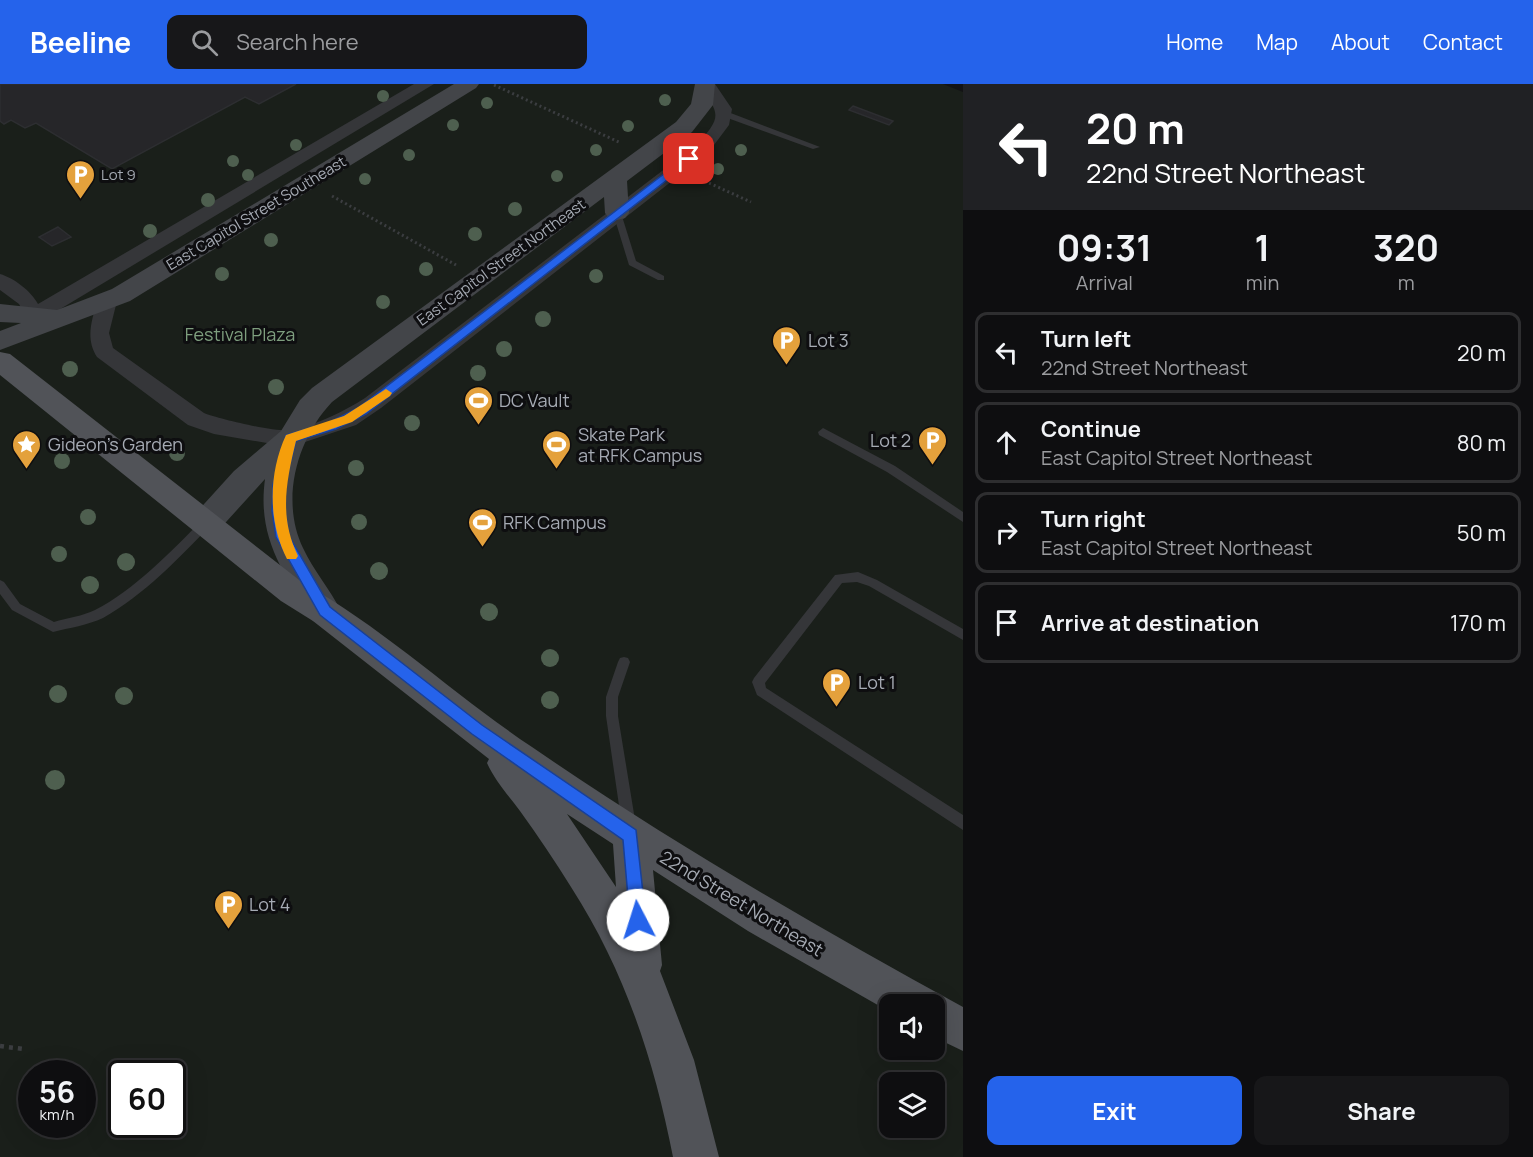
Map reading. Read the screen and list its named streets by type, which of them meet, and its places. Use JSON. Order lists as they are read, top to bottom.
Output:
{
  "streets": {
    "main road": ["East Capitol Street Southeast", "East Capitol Street Northeast", "22nd Street Northeast"]
  },
  "crossings": [
    ["East Capitol Street Northeast", "22nd Street Northeast"]
  ],
  "parks": ["Festival Plaza"],
  "places": {
    "parking": [
      "Lot 9",
      "Lot 3",
      "Lot 2",
      "Lot 1",
      "Lot 4"
    ],
    "sports": ["DC Vault", "Skate Park at RFK Campus", "RFK Campus"],
    "place": ["Gideon's Garden"]
  },
  "page": {
    "header": "Beeline",
    "search": "Search here",
    "nav": [
      "Home",
      "Map",
      "About",
      "Contact"
    ],
    "turn": ["20 m", "22nd Street Northeast"],
    "eta": [
      "09:31",
      "Arrival",
      "1",
      "min",
      "320",
      "m"
    ],
    "list": [
      {
        "name": "Turn left",
        "note": "22nd Street Northeast",
        "value": "20 m"
      },
      {
        "name": "Continue",
        "note": "East Capitol Street Northeast",
        "value": "80 m"
      },
      {
        "name": "Turn right",
        "note": "East Capitol Street Northeast",
        "value": "50 m"
      },
      {
        "name": "Arrive at destination",
        "value": "170 m"
      }
    ],
    "speed": "56 km/h",
    "limit": "60",
    "buttons": ["Exit", "Share"]
  }
}
